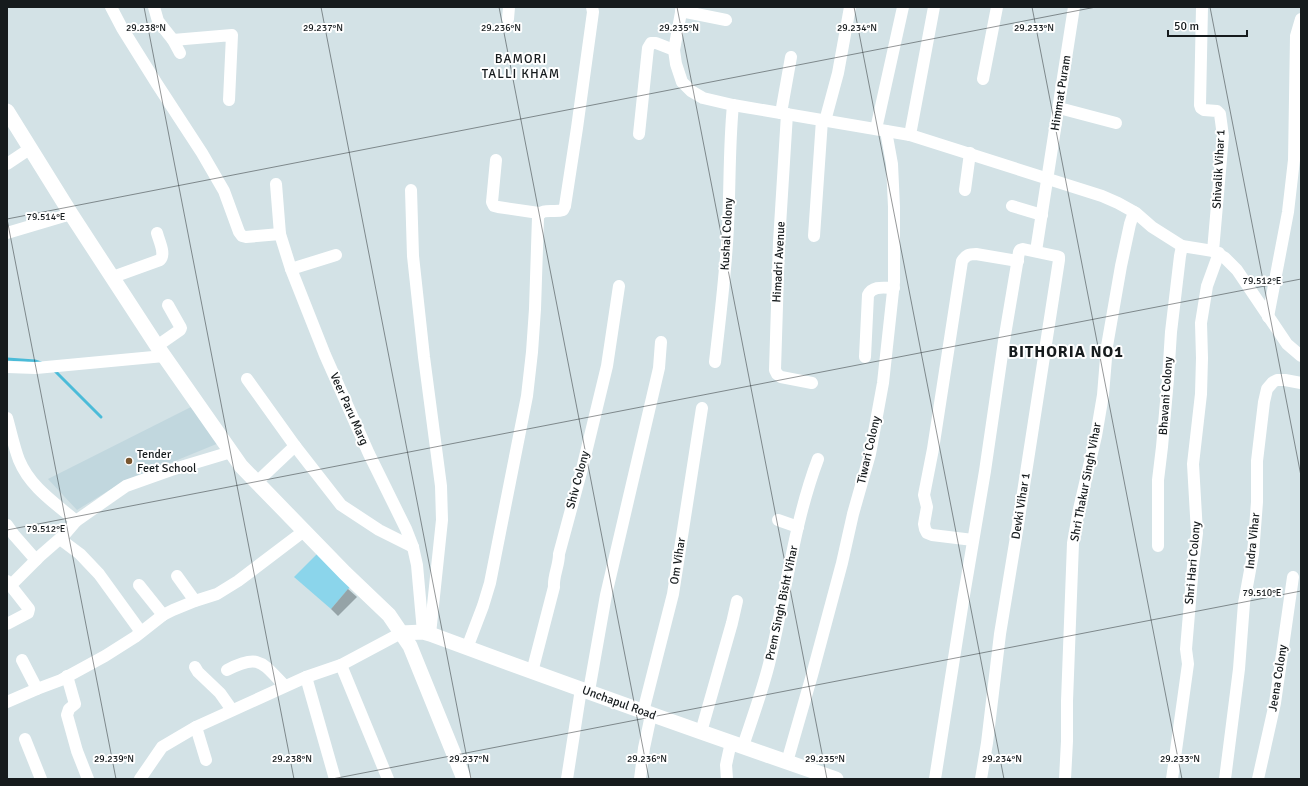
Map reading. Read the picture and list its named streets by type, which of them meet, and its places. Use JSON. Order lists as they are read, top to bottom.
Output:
{
  "streets": {
    "street": [
      "Himmat Puram",
      "Shivalik Vihar 1",
      "Kushal Colony",
      "Himadri Avenue",
      "Bhavani Colony",
      "Veer Paru Marg",
      "Tiwari Colony",
      "Shiv Colony",
      "Shri Thakur Singh Vihar",
      "Devki Vihar 1",
      "Indra Vihar",
      "Om Vihar",
      "Shri Hari Colony",
      "Prem Singh Bisht Vihar",
      "Jeena Colony",
      "Unchapul Road"
    ]
  },
  "crossings": [
    ["Himmat Puram", "Devki Vihar 1"],
    ["Shivalik Vihar 1", "Shri Hari Colony"],
    ["Veer Paru Marg", "Unchapul Road"],
    ["Tiwari Colony", "Unchapul Road"],
    ["Shiv Colony", "Unchapul Road"],
    ["Om Vihar", "Unchapul Road"],
    ["Prem Singh Bisht Vihar", "Unchapul Road"]
  ],
  "districts": ["BAMORI TALLI KHAM", "BITHORIA NO1"],
  "places": ["Tender Feet School"],
  "scale_bar": "50 m",
  "coordinates": [
    "29.238°N",
    "29.237°N",
    "29.236°N",
    "29.235°N",
    "29.234°N",
    "29.233°N",
    "79.514°E",
    "79.512°E",
    "79.510°E",
    "29.239°N"
  ]
}
